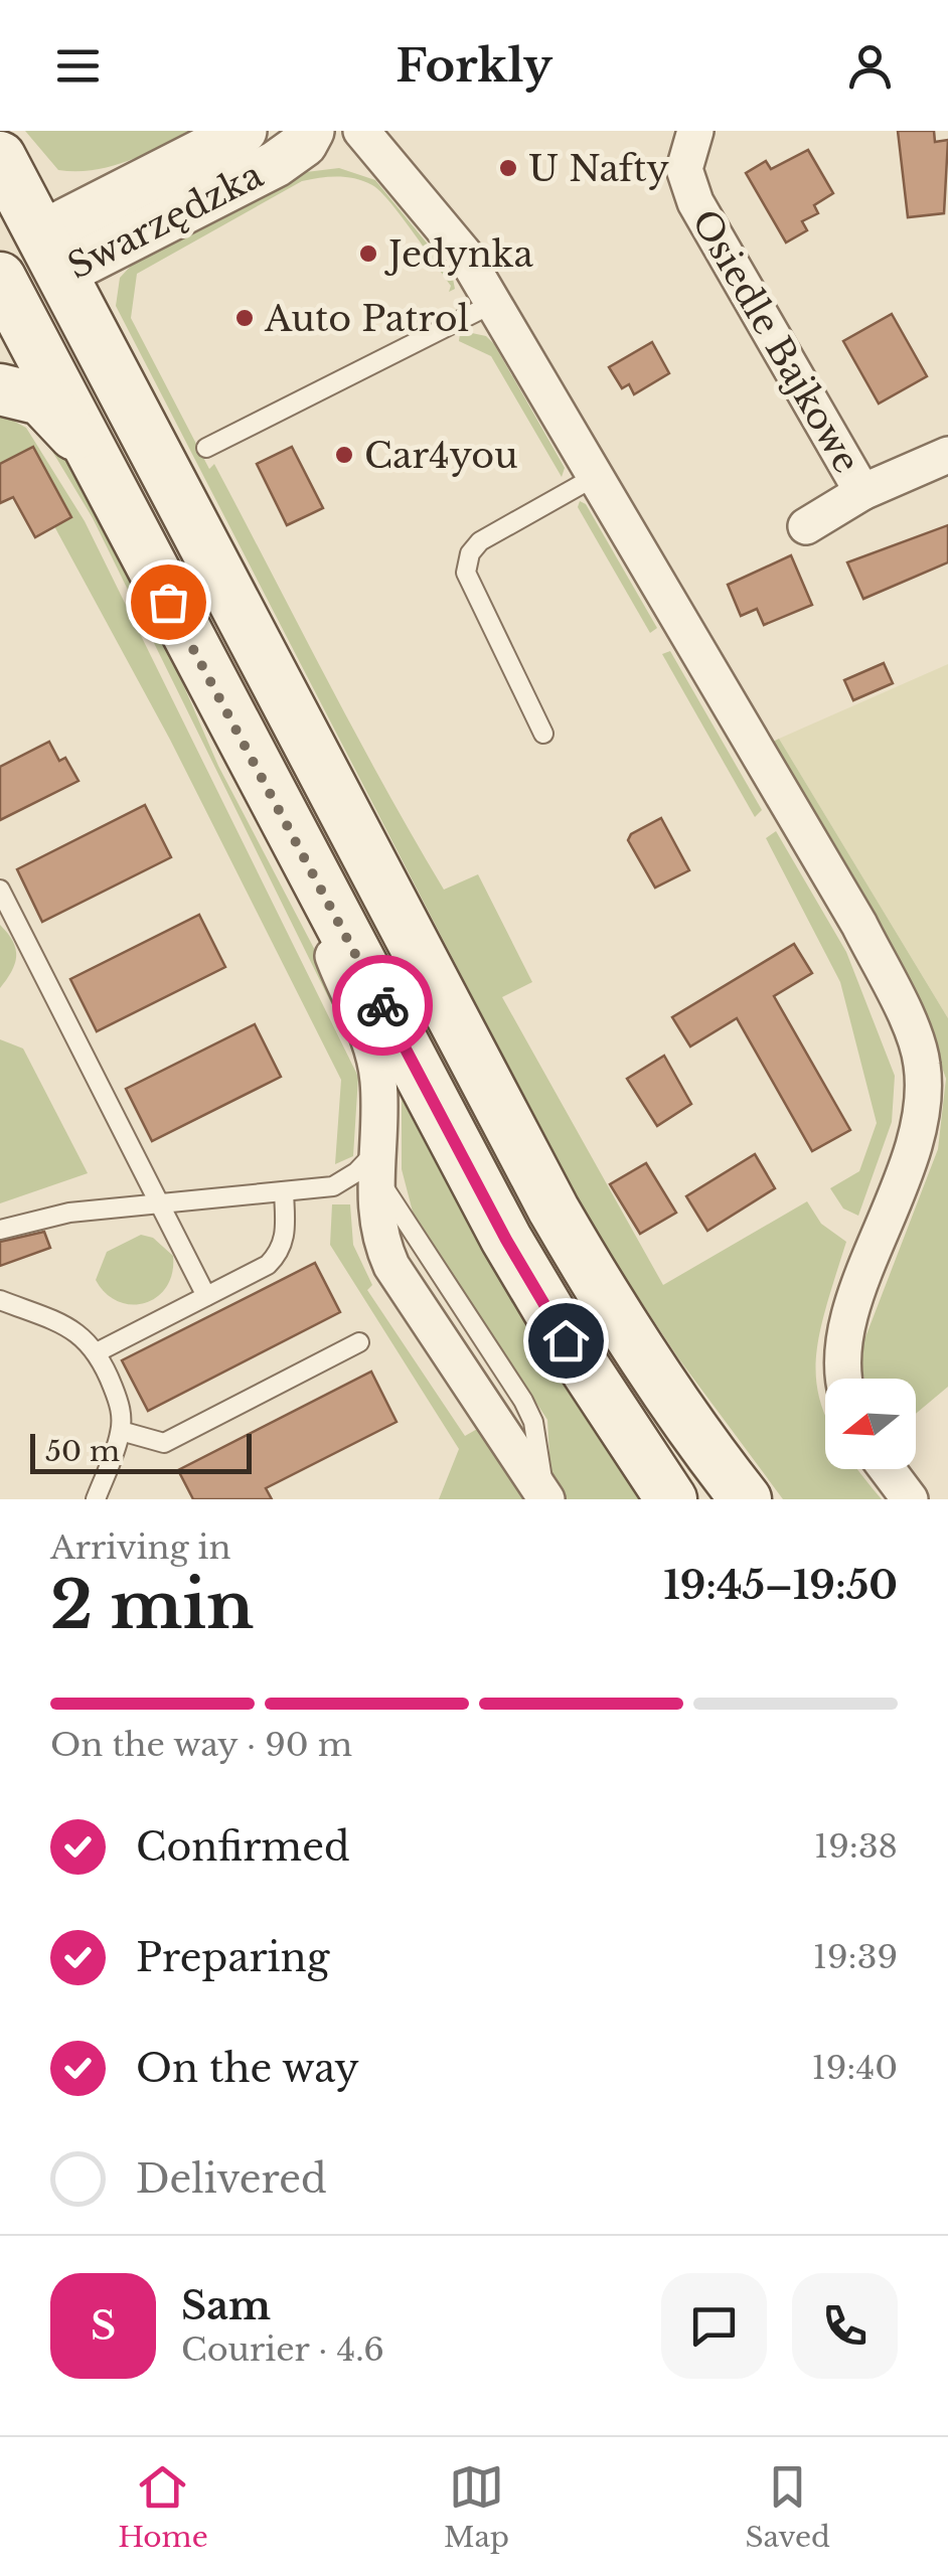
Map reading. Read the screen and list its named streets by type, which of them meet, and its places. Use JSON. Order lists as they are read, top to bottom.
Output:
{
  "streets": {
    "street": ["Swarzędzka", "Osiedle Bajkowe"]
  },
  "places": [
    "U Nafty",
    "Jedynka",
    "Auto Patrol",
    "Car4you"
  ],
  "scale_bar": "50 m",
  "north": "left",
  "page": {
    "header": "Forkly",
    "scale": "50 m",
    "heading": ["2 min", "Arriving in", "19:45–19:50"],
    "panel": ["Sam", "Courier · 4.6"],
    "bar": "On the way · 90 m",
    "list": [
      ["Confirmed", "19:38"],
      ["Preparing", "19:39"],
      ["On the way", "19:40"],
      "Delivered"
    ],
    "round": "S",
    "tabs": ["Home", "Map", "Saved"]
  }
}
